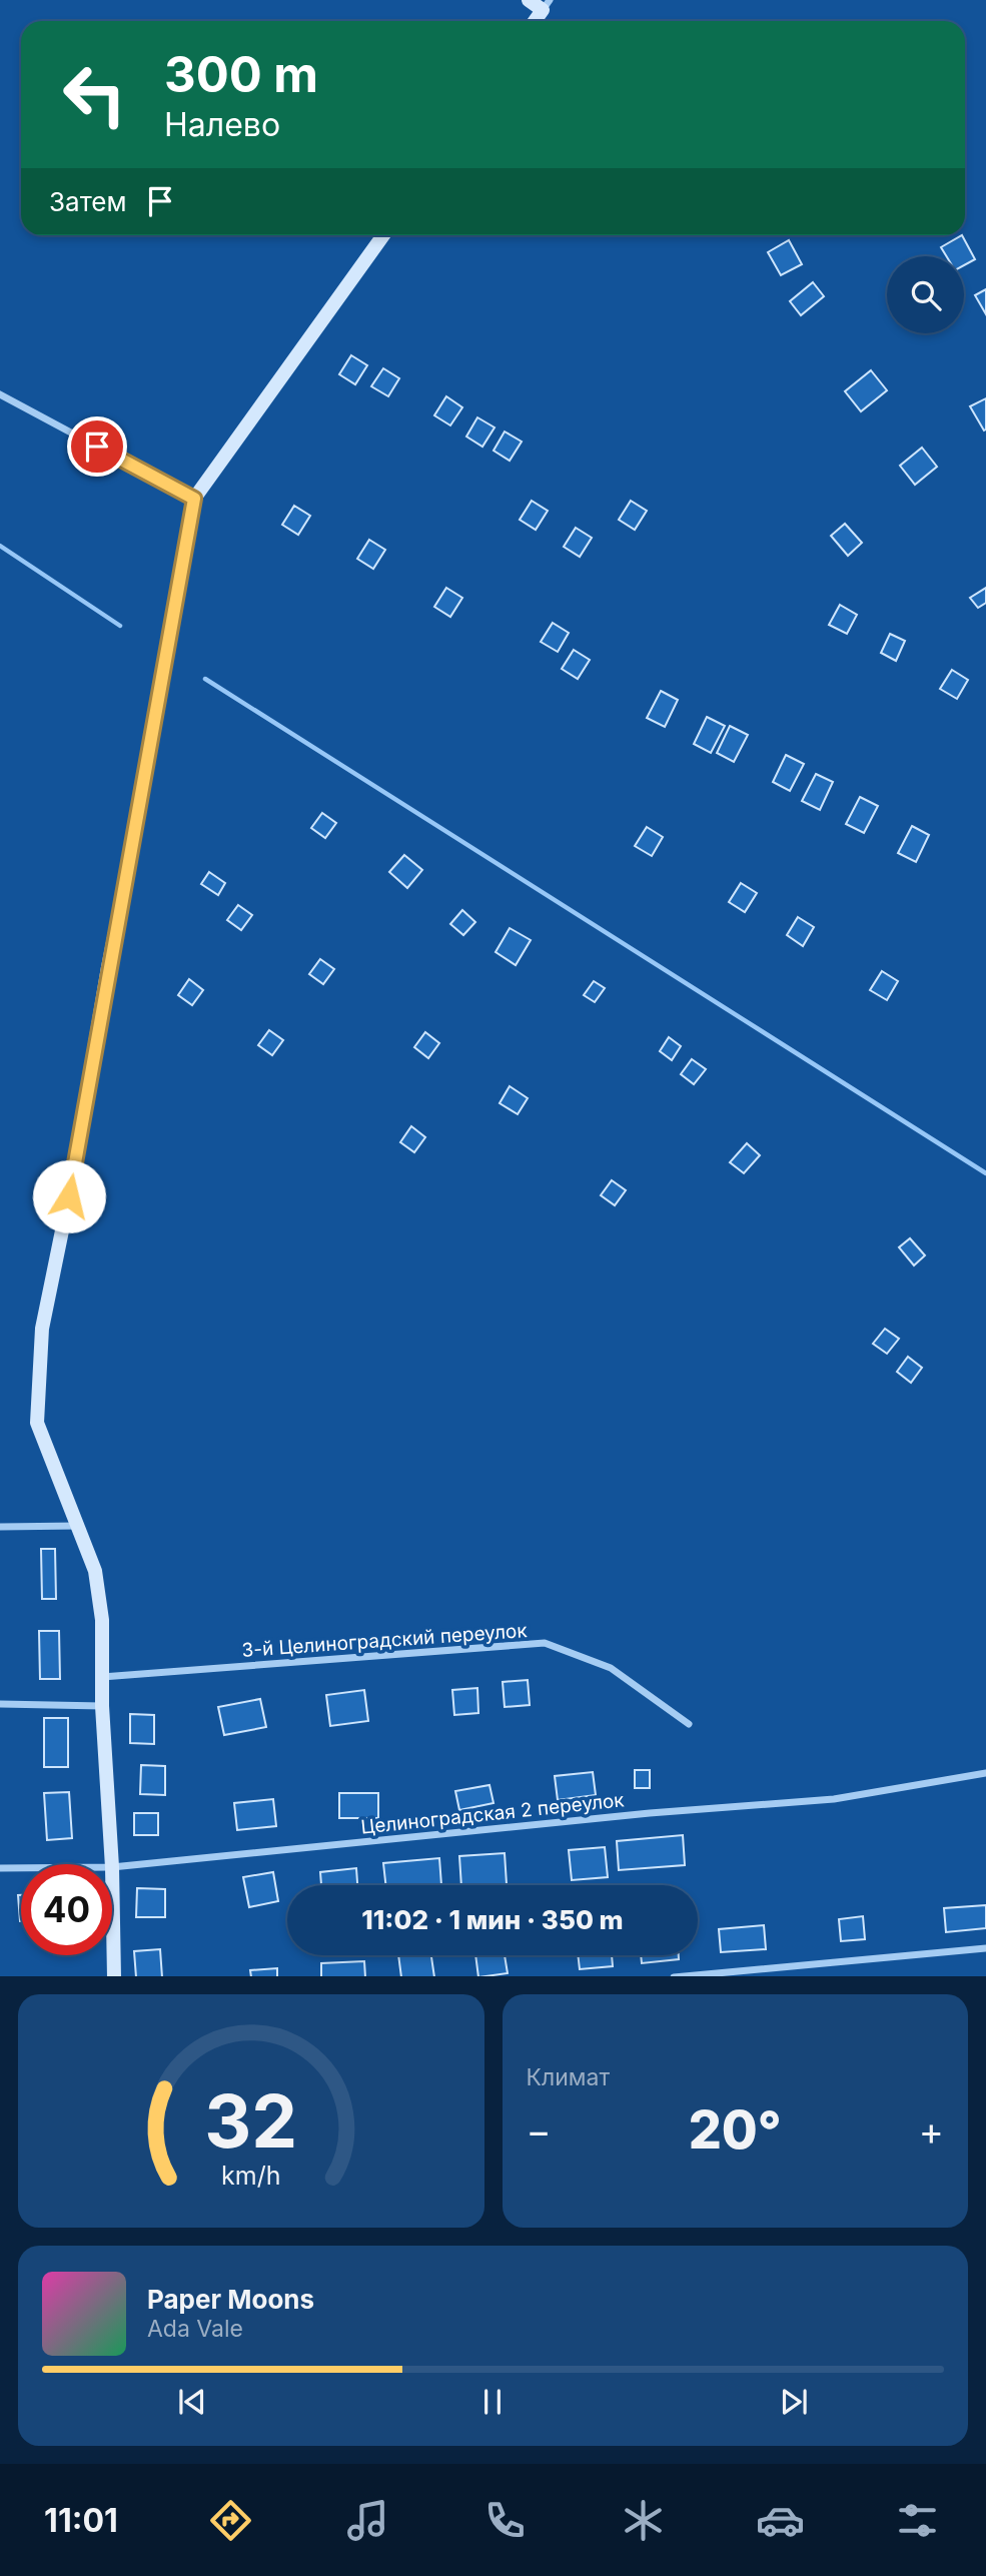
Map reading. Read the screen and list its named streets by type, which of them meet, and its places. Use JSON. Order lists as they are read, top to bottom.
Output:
{
  "streets": {
    "street": ["3-й Целиноградский переулок", "Целиноградская 2 переулок"]
  },
  "page": {
    "turn": ["300 m", "Налево"],
    "then": "Затем",
    "limit": "40",
    "trip": "11:02 · 1 мин · 350 m",
    "tile": "Климат",
    "heat": ["−", "20°", "+"],
    "song": ["Paper Moons", "Ada Vale"],
    "tabs": "11:01",
    "gauge": ["32", "km/h"]
  }
}
